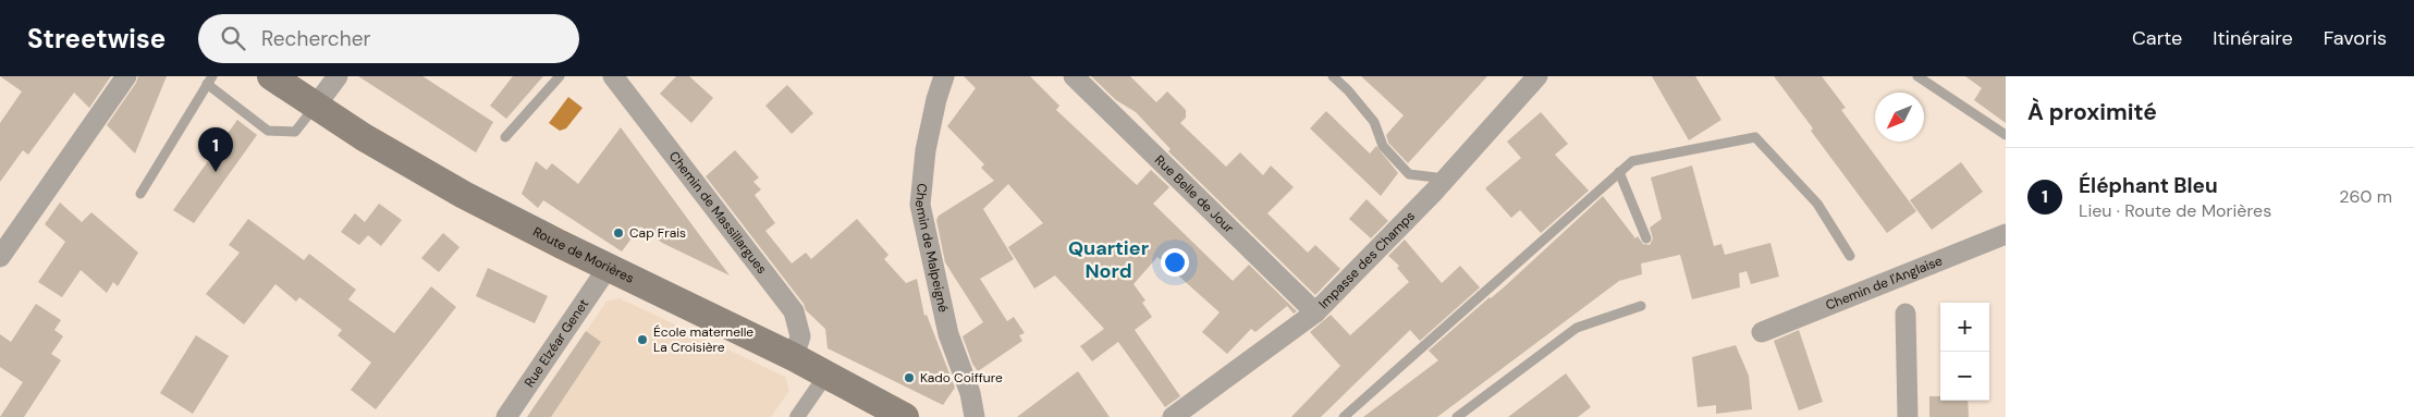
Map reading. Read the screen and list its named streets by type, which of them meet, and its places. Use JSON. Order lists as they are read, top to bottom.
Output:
{
  "streets": {
    "main road": ["Route de Morières"],
    "street": [
      "Rue Belle de Jour",
      "Chemin de Massillargues",
      "Chemin de Malpeigné",
      "Impasse des Champs",
      "Chemin de l'Anglaise",
      "Rue Elzéar Genet"
    ]
  },
  "crossings": [
    ["Rue Belle de Jour", "Impasse des Champs"],
    ["Chemin de Massillargues", "Route de Morières"],
    ["Route de Morières", "Rue Elzéar Genet"]
  ],
  "districts": ["Quartier Nord"],
  "places": ["Cap Frais", "École maternelle La Croisière", "Kado Coiffure"],
  "north": "bottom left",
  "page": {
    "header": "Streetwise",
    "search": "Rechercher",
    "nav": ["Carte", "Itinéraire", "Favoris"],
    "heading": "À proximité",
    "pins": "1",
    "list": [
      {
        "mark": "1",
        "name": "Éléphant Bleu",
        "note": "Lieu · Route de Morières",
        "value": "260 m"
      }
    ],
    "map_buttons": ["+", "−"]
  }
}
